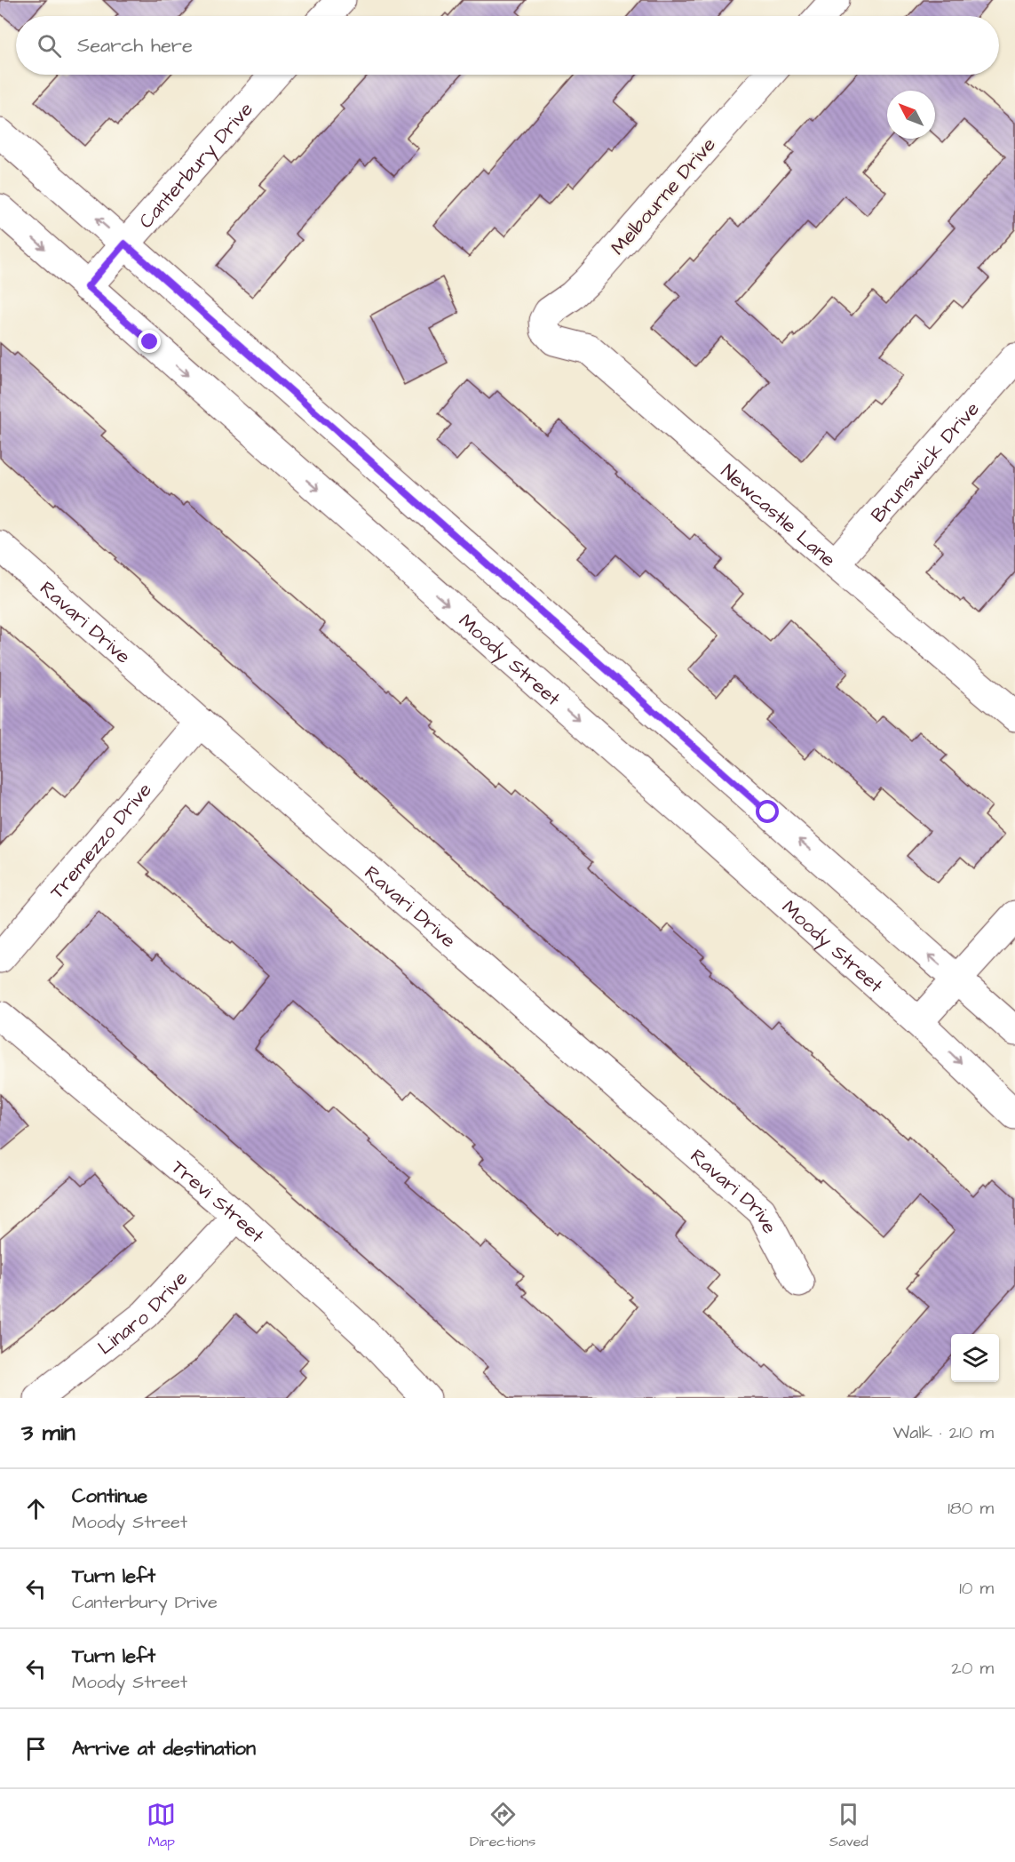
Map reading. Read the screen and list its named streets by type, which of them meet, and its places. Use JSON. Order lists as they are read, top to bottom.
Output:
{
  "streets": {
    "street": [
      "Canterbury Drive",
      "Melbourne Drive",
      "Brunswick Drive",
      "Newcastle Lane",
      "Ravari Drive",
      "Moody Street",
      "Tremezzo Drive",
      "Trevi Street",
      "Linaro Drive"
    ]
  },
  "crossings": [
    ["Canterbury Drive", "Moody Street"],
    ["Melbourne Drive", "Newcastle Lane"],
    ["Brunswick Drive", "Newcastle Lane"],
    ["Ravari Drive", "Tremezzo Drive"],
    ["Trevi Street", "Linaro Drive"]
  ],
  "north": "top left",
  "page": {
    "search": "Search here",
    "heading": ["3 min", "Walk · 210 m"],
    "list": [
      ["Continue", "Moody Street", "180 m"],
      ["Turn left", "Canterbury Drive", "10 m"],
      ["Turn left", "Moody Street", "20 m"],
      "Arrive at destination"
    ],
    "nav": ["Map", "Directions", "Saved"]
  }
}
